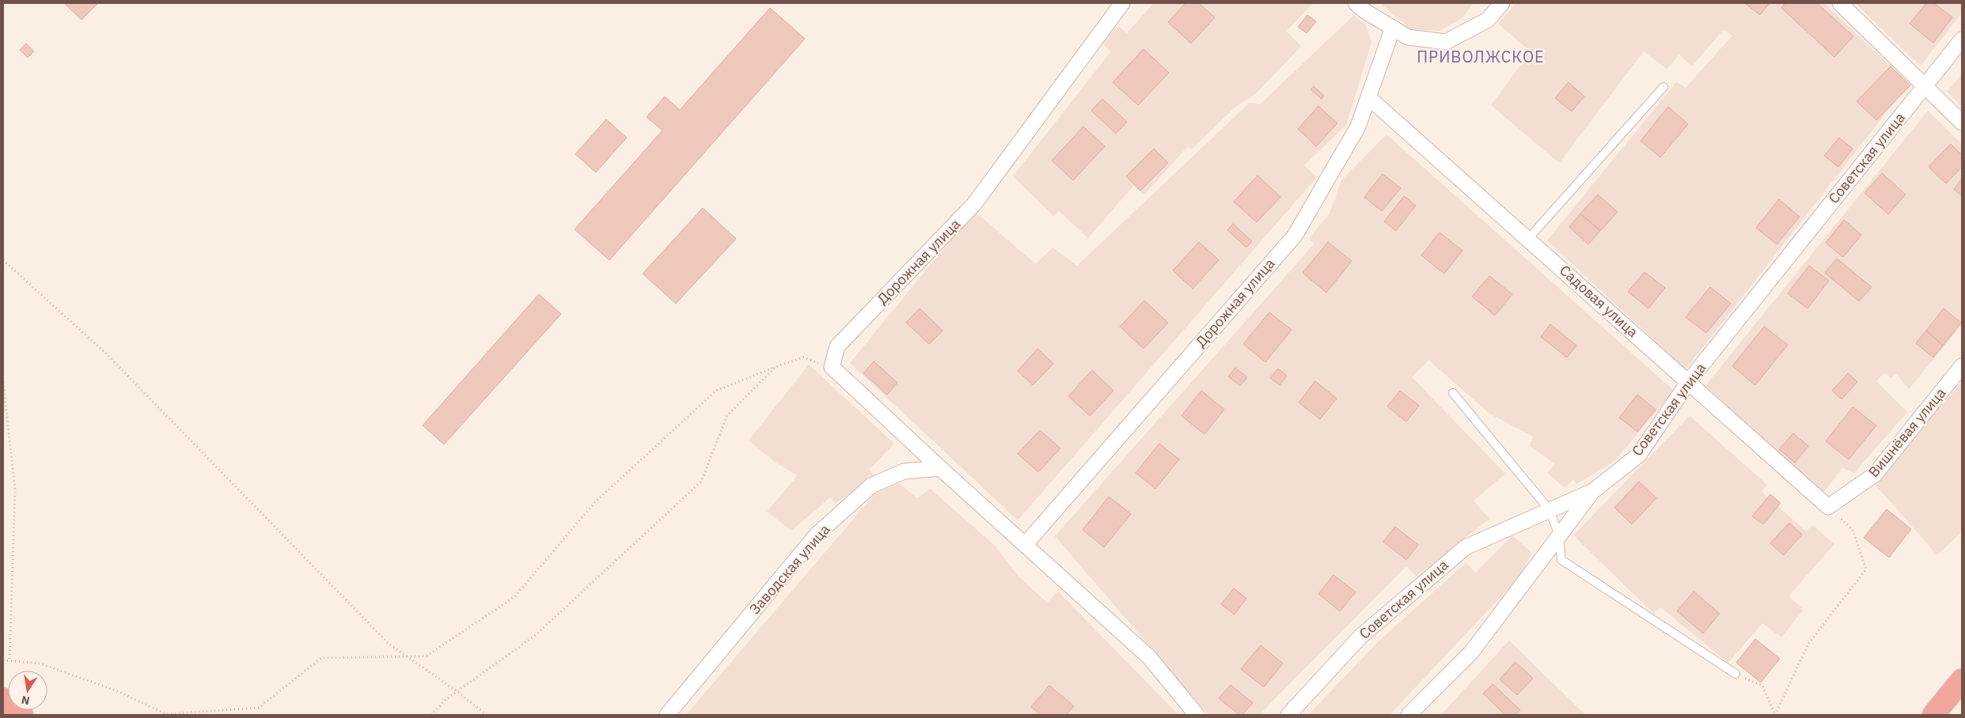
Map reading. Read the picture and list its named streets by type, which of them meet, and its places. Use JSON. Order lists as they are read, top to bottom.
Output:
{
  "streets": {
    "street": [
      "Советская улица",
      "Дорожная улица",
      "Садовая улица",
      "Вишнёвая улица",
      "Заводская улица"
    ]
  },
  "crossings": [
    ["Советская улица", "Садовая улица"],
    ["Дорожная улица", "Садовая улица"],
    ["Садовая улица", "Вишнёвая улица"]
  ],
  "districts": ["ПРИВОЛЖСКОЕ"],
  "north": "bottom"
}
